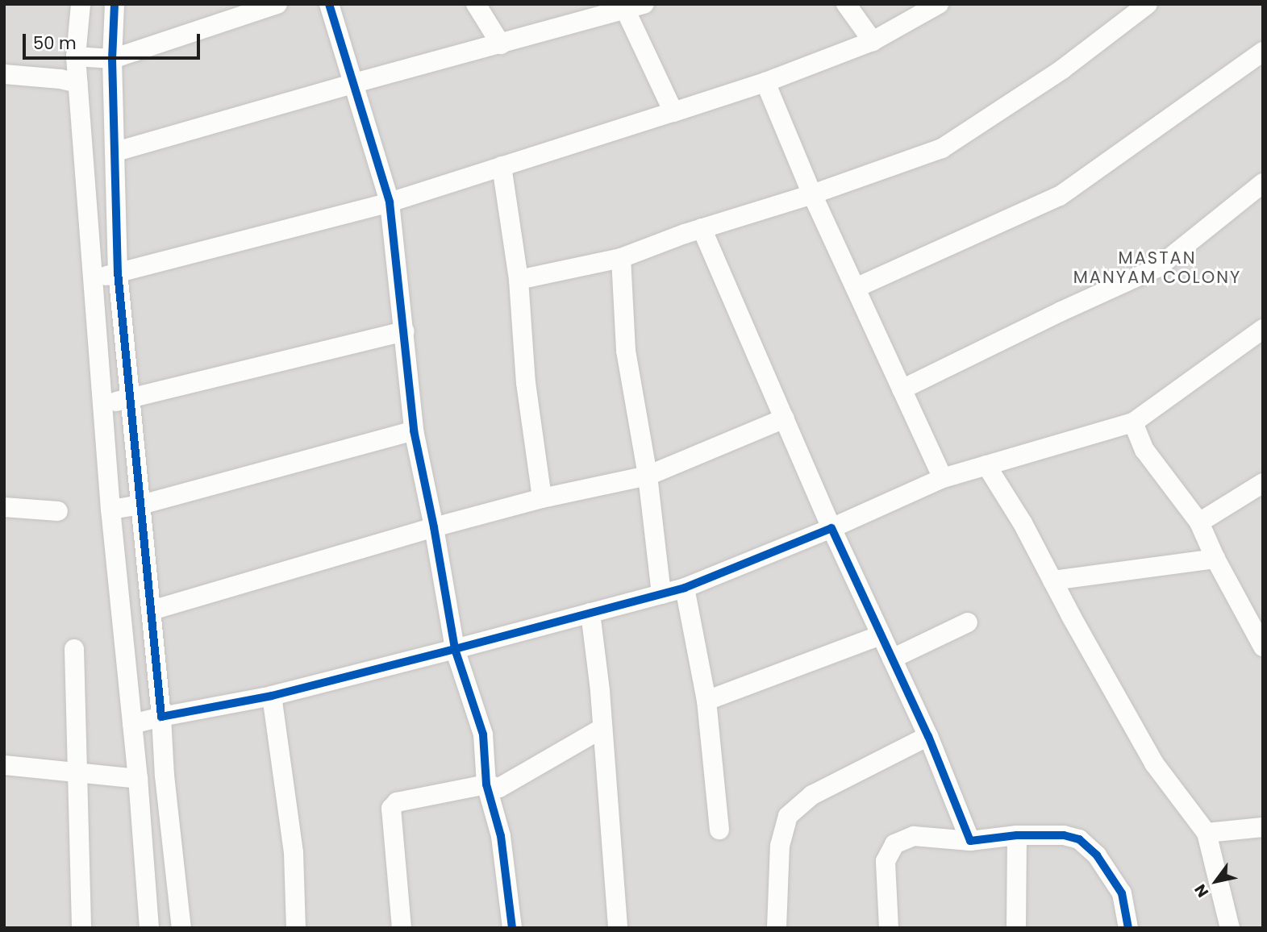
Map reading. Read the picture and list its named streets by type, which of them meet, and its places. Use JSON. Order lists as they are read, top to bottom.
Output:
{
  "districts": ["MASTAN MANYAM COLONY"],
  "scale_bar": "50 m",
  "north": "bottom left"
}
